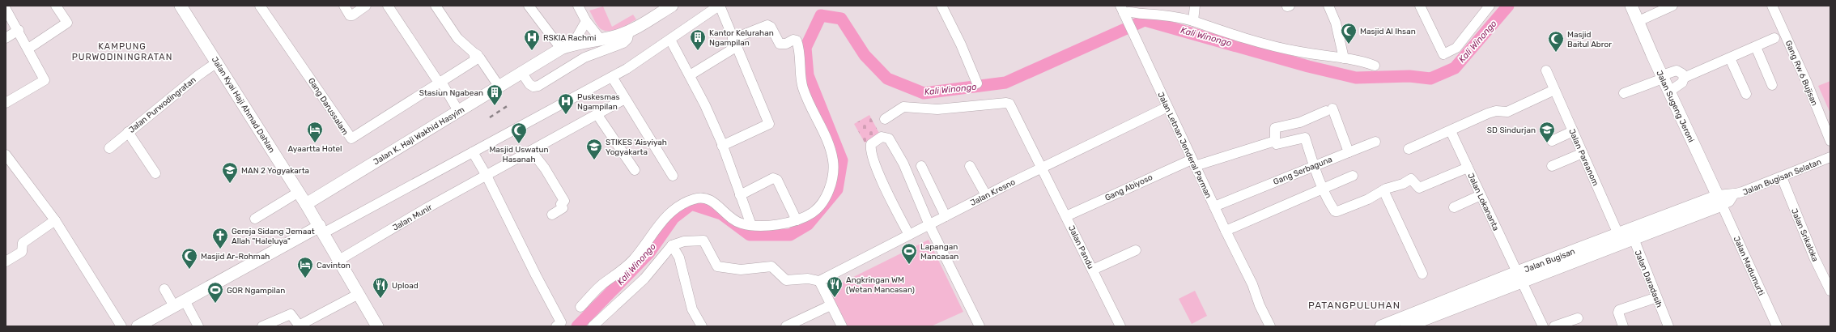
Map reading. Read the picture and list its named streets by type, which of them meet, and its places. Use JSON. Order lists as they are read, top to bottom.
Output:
{
  "streets": {
    "main road": [
      "Jalan Kyai Haji Ahmad Dahlan",
      "Jalan Sugeng Jeroni",
      "Jalan K. Haji Wakhid Hasyim",
      "Jalan Bugisan"
    ],
    "street": [
      "Gang Rw 6 Bujisan",
      "Jalan Purwodingratan",
      "Gang Darussalam",
      "Jalan Letnan Jenderal Parman",
      "Jalan Pareanom",
      "Gang Serbaguna",
      "Jalan Bugisan Selatan",
      "Gang Abiyoso",
      "Jalan Kresno",
      "Jalan Lokananta",
      "Jalan Munir",
      "Jalan Srikaloka",
      "Jalan Pandu",
      "Jalan Madumurti",
      "Jalan Daradasih"
    ]
  },
  "crossings": [
    ["Jalan Purwodingratan", "Jalan Kyai Haji Ahmad Dahlan"],
    ["Jalan Kyai Haji Ahmad Dahlan", "Jalan K. Haji Wakhid Hasyim"],
    ["Jalan Kyai Haji Ahmad Dahlan", "Jalan Munir"],
    ["Jalan Sugeng Jeroni", "Jalan Bugisan Selatan"],
    ["Jalan Sugeng Jeroni", "Jalan Bugisan"],
    ["Jalan Sugeng Jeroni", "Jalan Madumurti"],
    ["Jalan Letnan Jenderal Parman", "Gang Serbaguna"],
    ["Jalan Letnan Jenderal Parman", "Gang Abiyoso"],
    ["Jalan Letnan Jenderal Parman", "Jalan Kresno"],
    ["Jalan Pareanom", "Jalan Bugisan"],
    ["Jalan Pareanom", "Jalan Daradasih"],
    ["Gang Serbaguna", "Gang Abiyoso"],
    ["Jalan Bugisan Selatan", "Jalan Srikaloka"],
    ["Jalan Bugisan Selatan", "Jalan Bugisan"],
    ["Jalan Bugisan Selatan", "Jalan Madumurti"],
    ["Gang Abiyoso", "Jalan Pandu"],
    ["Jalan Kresno", "Jalan Pandu"],
    ["Jalan Lokananta", "Jalan Bugisan"],
    ["Jalan Bugisan", "Jalan Madumurti"],
    ["Jalan Bugisan", "Jalan Daradasih"]
  ],
  "districts": ["KAMPUNG PURWODININGRATAN", "PATANGPULUHAN"],
  "water": ["Kali Winongo"],
  "places": {
    "mosque": [
      "Masjid Al Ihsan",
      "Masjid Baitul Abror",
      "Masjid Uswatun Hasanah",
      "Masjid Ar-Rohmah"
    ],
    "hospital": ["RSKIA Rachmi", "Puskesmas Ngampilan"],
    "building": ["Kantor Kelurahan Ngampilan", "Stasiun Ngabean"],
    "hotel": ["Ayaartta Hotel", "Cavinton"],
    "school or university": ["SD Sindurjan", "STIKES 'Aisyiyah Yogyakarta", "MAN 2 Yogyakarta"],
    "church": ["Gereja Sidang Jemaat Allah \"Haleluya\""],
    "sports": ["Lapangan Mancasan", "GOR Ngampilan"],
    "restaurant": ["Angkringan WM (Wetan Mancasan)", "Upload"]
  }
}
